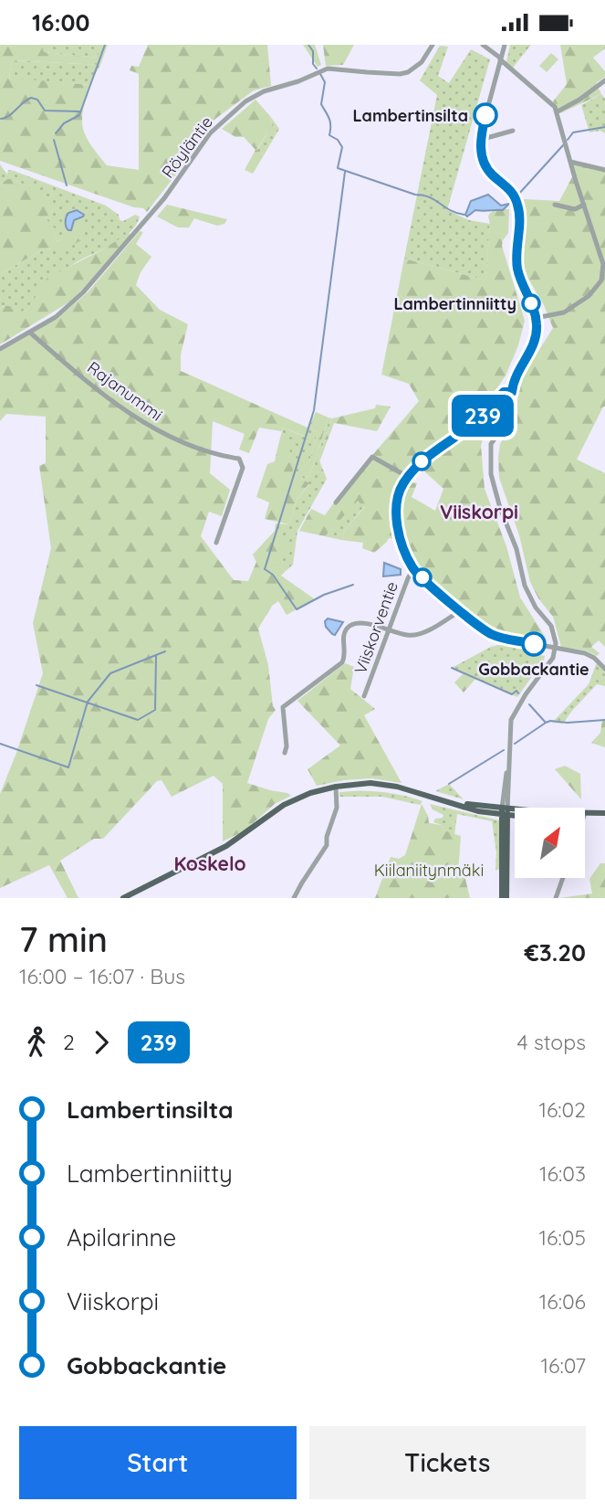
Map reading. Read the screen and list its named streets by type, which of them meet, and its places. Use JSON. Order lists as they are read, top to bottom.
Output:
{
  "streets": {
    "street": ["Röyläntie", "Rajanummi", "Viiskorventie"]
  },
  "crossings": [
    ["Röyläntie", "Rajanummi"]
  ],
  "districts": ["Viiskorpi", "Koskelo"],
  "parks": ["Kiilaniitynmäki"],
  "places": ["Lambertinsilta", "Lambertinniitty", "Gobbackantie"],
  "lines": ["bus line 239"],
  "north": "top right",
  "page": {
    "status": "16:00",
    "on_map": "239",
    "heading": ["7 min", "16:00 – 16:07 · Bus", "€3.20"],
    "legs": ["2", "239", "4 stops"],
    "list": [
      {
        "name": "Lambertinsilta",
        "value": "16:02"
      },
      {
        "name": "Lambertinniitty",
        "value": "16:03"
      },
      {
        "name": "Apilarinne",
        "value": "16:05"
      },
      {
        "name": "Viiskorpi",
        "value": "16:06"
      },
      {
        "name": "Gobbackantie",
        "value": "16:07"
      }
    ],
    "buttons": ["Start", "Tickets"]
  }
}
